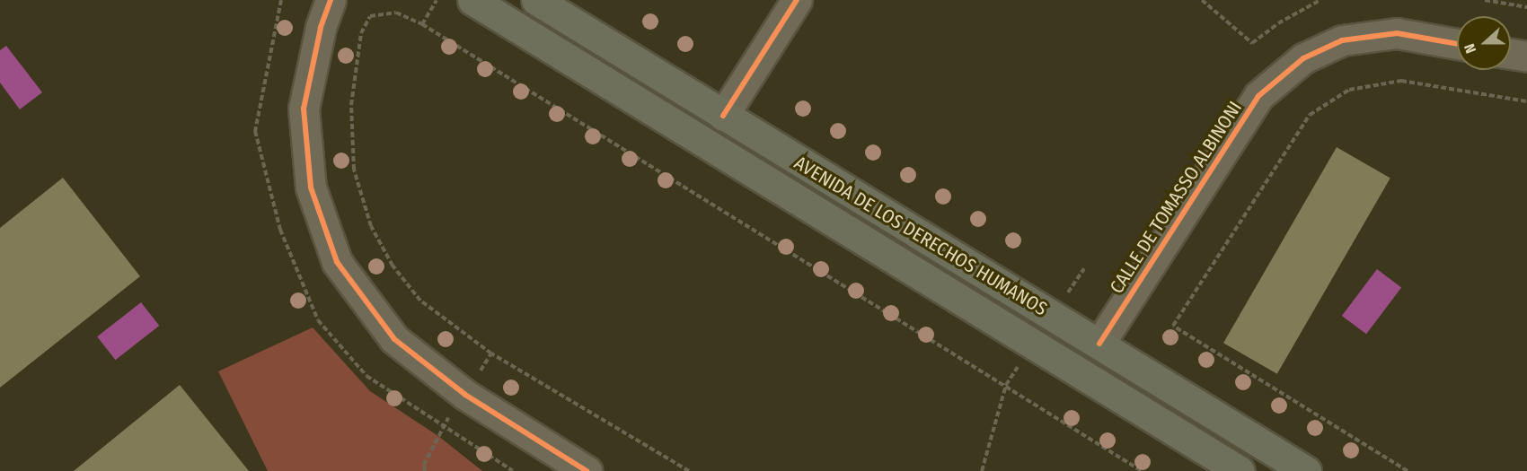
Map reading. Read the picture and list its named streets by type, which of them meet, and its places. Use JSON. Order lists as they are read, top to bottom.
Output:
{
  "streets": {
    "main road": ["AVENIDA DE LOS DERECHOS HUMANOS"],
    "street": ["CALLE DE TOMASSO ALBINONI"]
  },
  "crossings": [
    ["CALLE DE TOMASSO ALBINONI", "AVENIDA DE LOS DERECHOS HUMANOS"]
  ],
  "north": "left"
}
